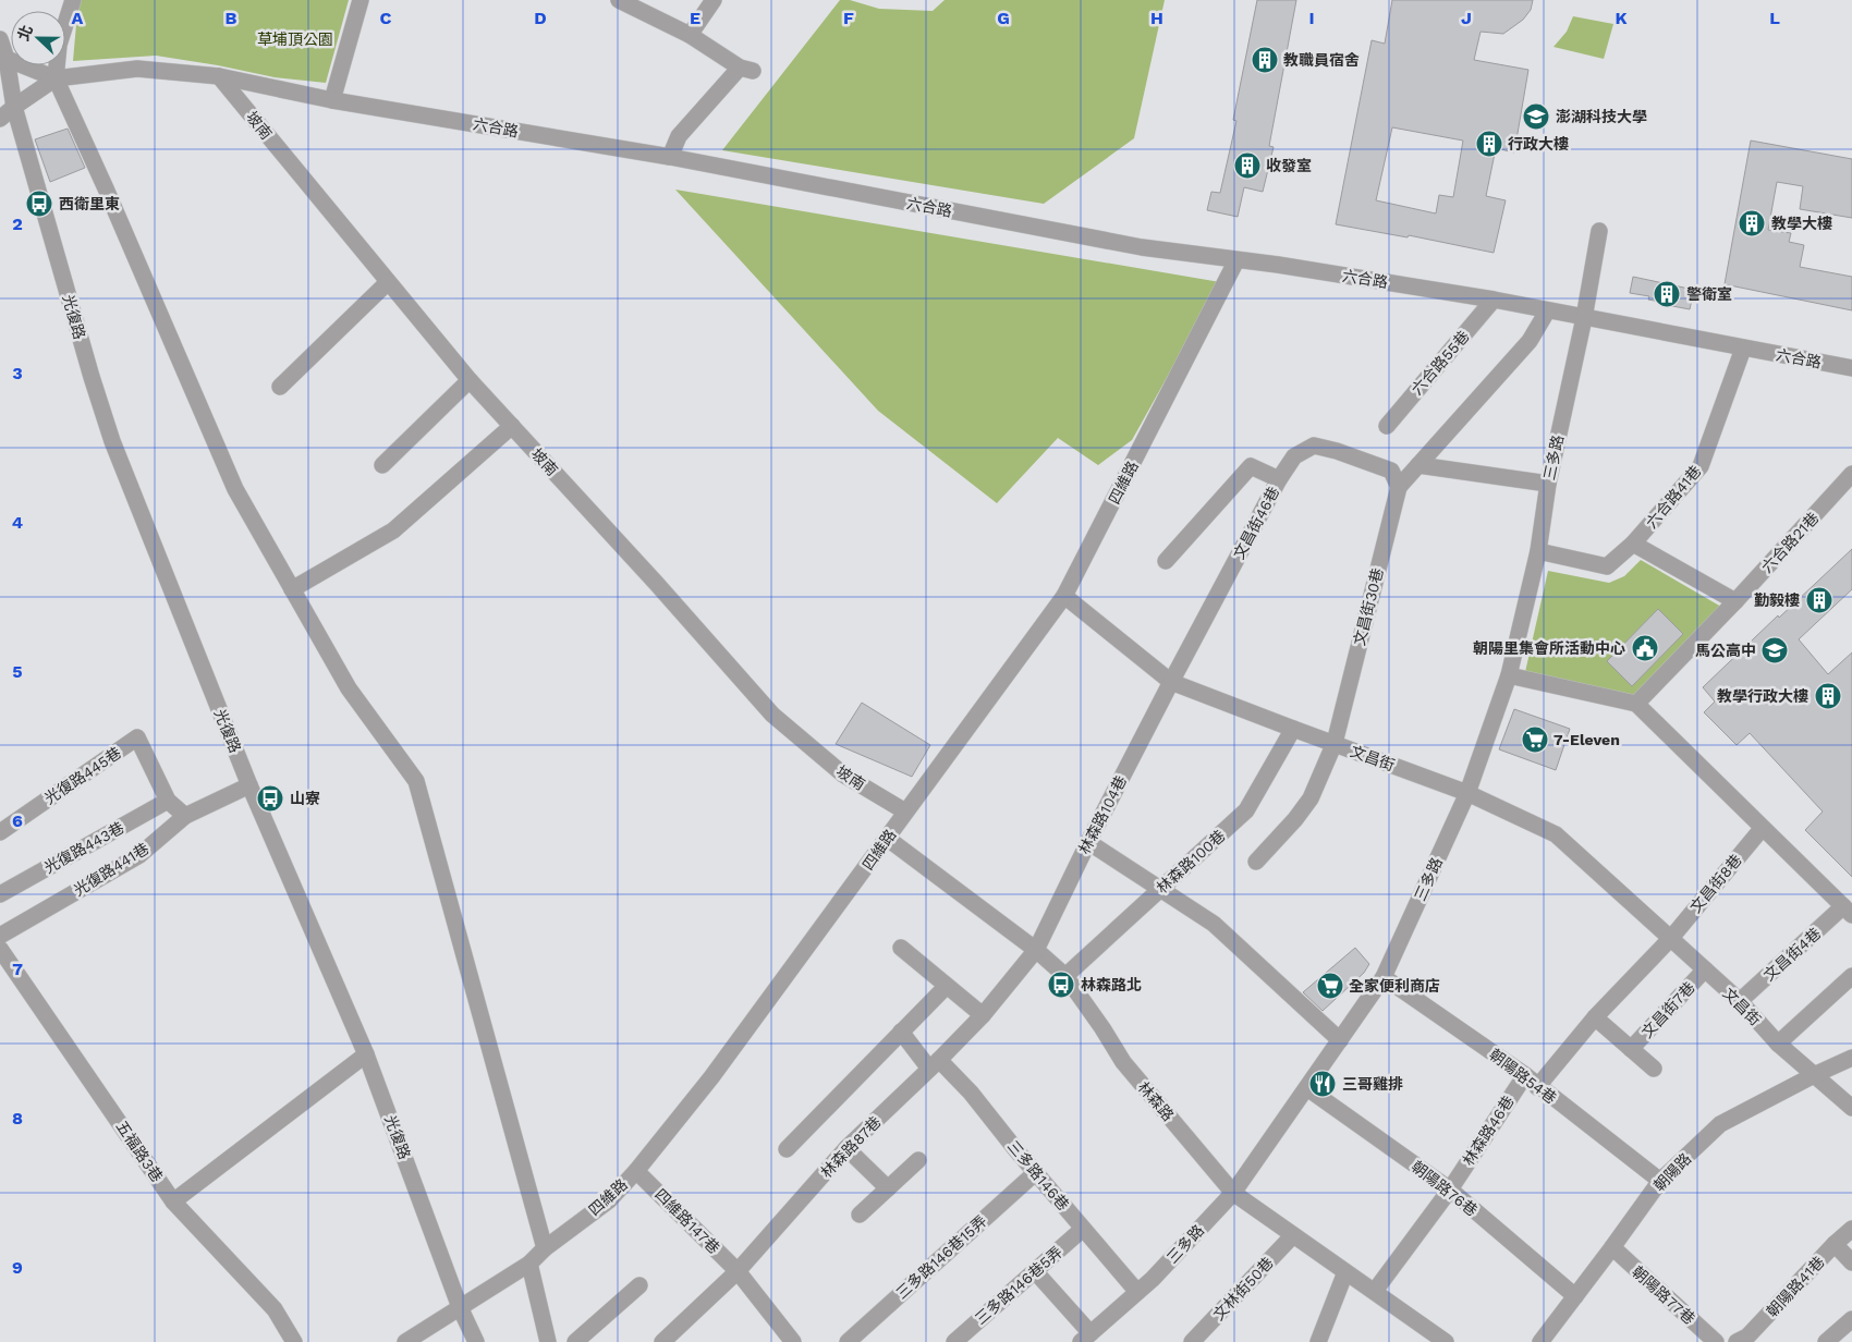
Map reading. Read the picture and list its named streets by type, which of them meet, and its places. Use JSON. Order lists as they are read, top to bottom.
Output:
{
  "streets": {
    "street": [
      "坡南",
      "六合路",
      "光復路",
      "六合路55巷",
      "三多路",
      "四維路",
      "六合路41巷",
      "文昌街46巷",
      "六合路21巷",
      "文昌街30巷",
      "文昌街",
      "光復路445巷",
      "林森路104巷",
      "光復路443巷",
      "林森路100巷",
      "光復路441巷",
      "文昌街8巷",
      "文昌街4巷",
      "文昌街7巷",
      "朝陽路54巷",
      "林森路",
      "林森路46巷",
      "林森路87巷",
      "五福路3巷",
      "朝陽路",
      "三多路146巷",
      "朝陽路76巷",
      "四維路147巷",
      "三多路146巷15弄",
      "三多路146巷5弄",
      "朝陽路41巷",
      "文林街50巷",
      "朝陽路77巷"
    ]
  },
  "crossings": [
    ["坡南", "六合路"],
    ["坡南", "四維路"],
    ["六合路", "光復路"],
    ["六合路", "六合路55巷"],
    ["六合路", "三多路"],
    ["六合路", "四維路"],
    ["六合路", "六合路41巷"],
    ["光復路", "四維路"],
    ["光復路", "光復路441巷"],
    ["三多路", "六合路41巷"],
    ["三多路", "文昌街"],
    ["三多路", "朝陽路54巷"],
    ["三多路", "林森路"],
    ["三多路", "三多路146巷"],
    ["三多路", "朝陽路76巷"],
    ["四維路", "文昌街"],
    ["四維路", "林森路"],
    ["四維路", "四維路147巷"],
    ["文昌街46巷", "文昌街30巷"],
    ["文昌街46巷", "文昌街"],
    ["文昌街46巷", "林森路104巷"],
    ["文昌街30巷", "文昌街"],
    ["文昌街", "林森路104巷"],
    ["文昌街", "林森路100巷"],
    ["文昌街", "文昌街8巷"],
    ["文昌街", "文昌街4巷"],
    ["文昌街", "文昌街7巷"],
    ["文昌街", "朝陽路"],
    ["光復路445巷", "光復路443巷"],
    ["林森路104巷", "林森路"],
    ["林森路104巷", "林森路87巷"],
    ["林森路100巷", "林森路"],
    ["朝陽路54巷", "林森路46巷"],
    ["朝陽路54巷", "朝陽路"],
    ["林森路", "林森路46巷"],
    ["林森路", "林森路87巷"],
    ["林森路", "文林街50巷"],
    ["林森路46巷", "朝陽路76巷"],
    ["林森路87巷", "三多路146巷"],
    ["林森路87巷", "四維路147巷"],
    ["朝陽路", "朝陽路76巷"],
    ["朝陽路", "朝陽路77巷"],
    ["三多路146巷", "三多路146巷15弄"],
    ["三多路146巷", "三多路146巷5弄"]
  ],
  "parks": ["草埔頂公園"],
  "places": {
    "building": [
      "教職員宿舍",
      "行政大樓",
      "收發室",
      "教學大樓",
      "警衛室",
      "勤毅樓",
      "教學行政大樓"
    ],
    "school or university": ["澎湖科技大學", "馬公高中"],
    "bus stop": ["西衛里東", "山寮", "林森路北"],
    "public building": ["朝陽里集會所活動中心"],
    "supermarket": ["7-Eleven", "全家便利商店"],
    "restaurant": ["三哥雞排"]
  },
  "north": "left",
  "grid": {
    "columns": [
      "A",
      "B",
      "C",
      "D",
      "E",
      "F",
      "G",
      "H",
      "I",
      "J",
      "K",
      "L"
    ],
    "rows": [
      "2",
      "3",
      "4",
      "5",
      "6",
      "7",
      "8",
      "9"
    ]
  }
}
